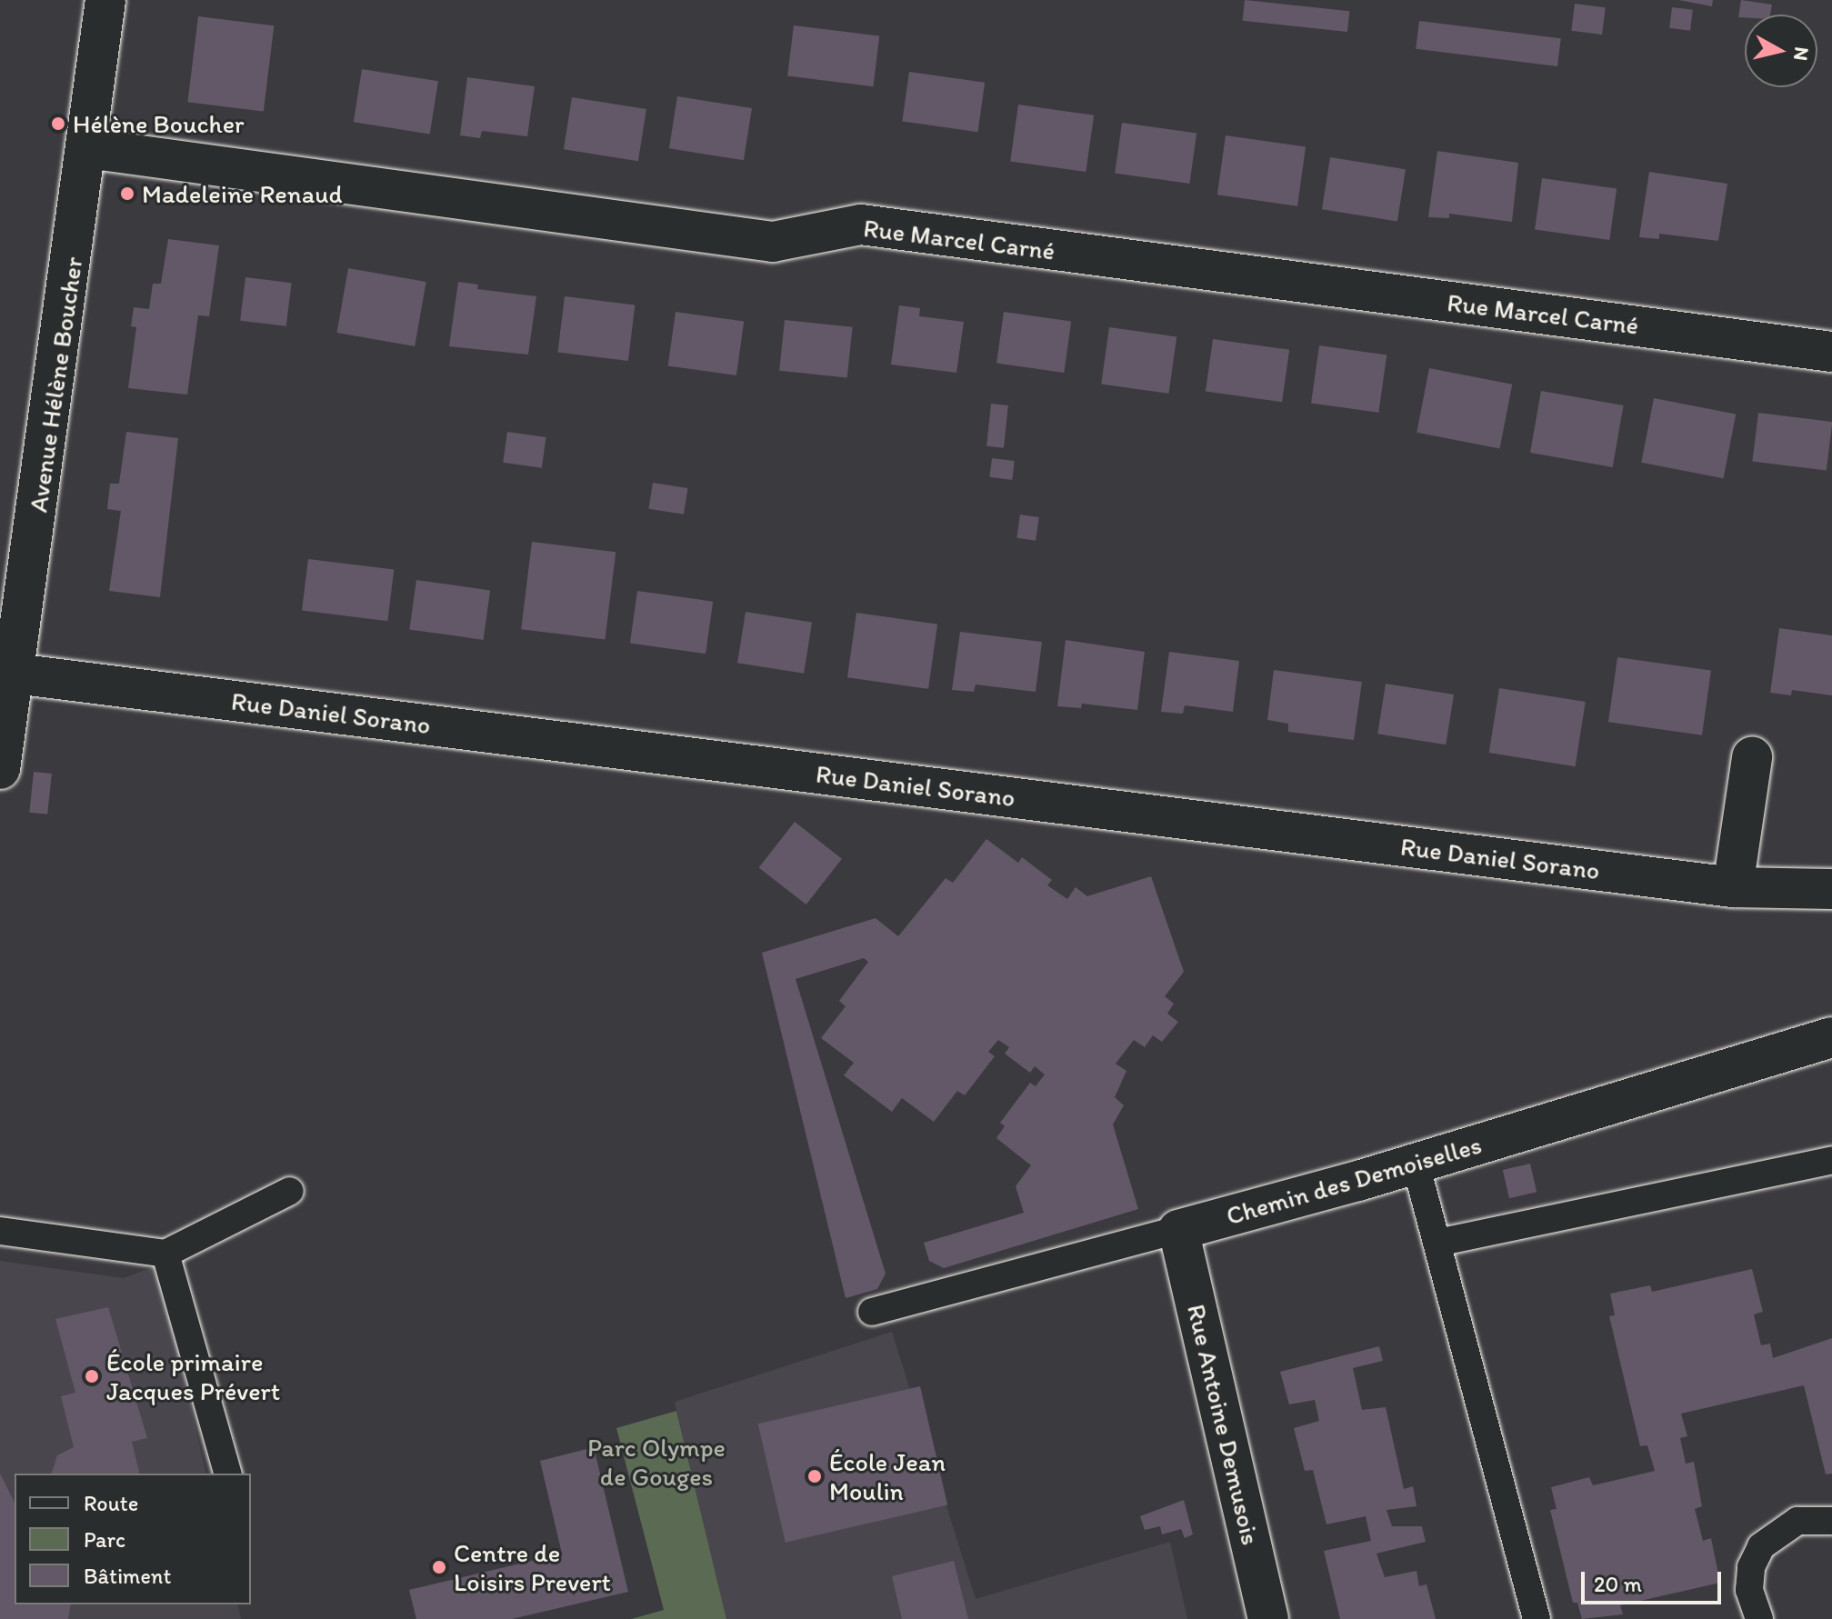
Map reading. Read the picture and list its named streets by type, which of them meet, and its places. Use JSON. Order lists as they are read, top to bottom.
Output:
{
  "streets": {
    "street": [
      "Rue Marcel Carné",
      "Avenue Hélène Boucher",
      "Rue Daniel Sorano",
      "Chemin des Demoiselles",
      "Rue Antoine Demusois"
    ]
  },
  "crossings": [
    ["Rue Marcel Carné", "Avenue Hélène Boucher"],
    ["Avenue Hélène Boucher", "Rue Daniel Sorano"],
    ["Chemin des Demoiselles", "Rue Antoine Demusois"]
  ],
  "parks": ["Parc Olympe de Gouges"],
  "places": [
    "Hélène Boucher",
    "Madeleine Renaud",
    "École primaire Jacques Prévert",
    "École Jean Moulin",
    "Centre de Loisirs Prevert"
  ],
  "legend": ["Route", "Parc", "Bâtiment"],
  "scale_bar": "20 m",
  "north": "right"
}
